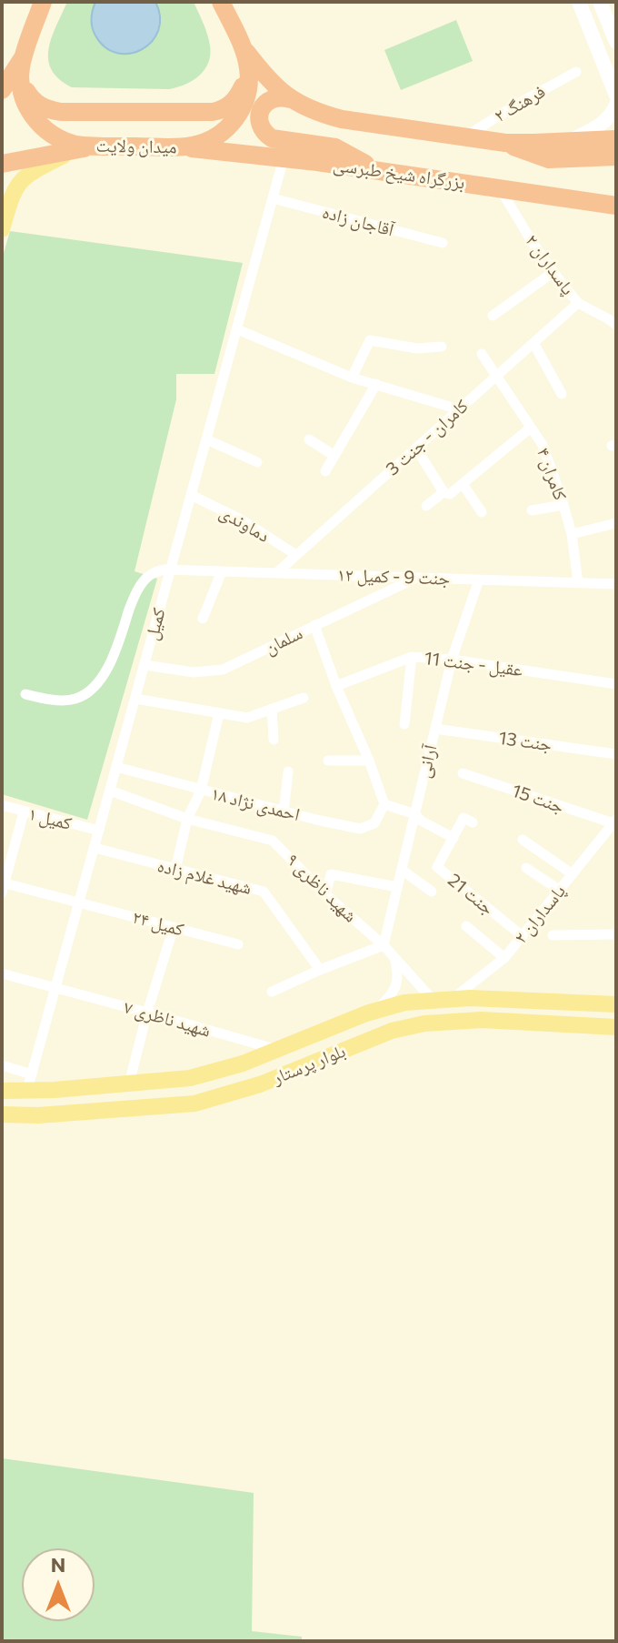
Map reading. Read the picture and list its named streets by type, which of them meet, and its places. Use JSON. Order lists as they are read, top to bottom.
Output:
{
  "streets": {
    "highway": ["میدان ولایت", "بزرگراه شیخ طبرسی"],
    "main road": ["بلوار پرستار"],
    "street": [
      "فرهنگ ۲",
      "آقاجان زاده",
      "پاسداران ۲",
      "کامران - جنت 3",
      "کامران ۴",
      "دماوندی",
      "جنت 9 - کمیل ۱۲",
      "کمیل",
      "سلمان",
      "عقیل - جنت 11",
      "جنت 13",
      "آرانی",
      "جنت 15",
      "احمدی نژاد ۱۸",
      "کمیل ۱",
      "شهید غلام زاده",
      "شهید ناظری ۹",
      "جنت 21",
      "کمیل ۲۴",
      "شهید ناظری ۷"
    ]
  },
  "crossings": [
    ["میدان ولایت", "بزرگراه شیخ طبرسی"],
    ["بزرگراه شیخ طبرسی", "پاسداران ۲"],
    ["بزرگراه شیخ طبرسی", "کمیل"],
    ["آقاجان زاده", "کمیل"],
    ["پاسداران ۲", "کامران - جنت 3"],
    ["پاسداران ۲", "جنت 15"],
    ["پاسداران ۲", "جنت 21"],
    ["پاسداران ۲", "بلوار پرستار"],
    ["کامران - جنت 3", "کامران ۴"],
    ["کامران - جنت 3", "دماوندی"],
    ["کامران - جنت 3", "جنت 9 - کمیل ۱۲"],
    ["کامران ۴", "جنت 9 - کمیل ۱۲"],
    ["دماوندی", "کمیل"],
    ["جنت 9 - کمیل ۱۲", "کمیل"],
    ["جنت 9 - کمیل ۱۲", "سلمان"],
    ["جنت 9 - کمیل ۱۲", "آرانی"],
    ["کمیل", "سلمان"],
    ["کمیل", "احمدی نژاد ۱۸"],
    ["کمیل", "کمیل ۱"],
    ["کمیل", "شهید غلام زاده"],
    ["کمیل", "شهید ناظری ۹"],
    ["کمیل", "کمیل ۲۴"],
    ["کمیل", "شهید ناظری ۷"],
    ["کمیل", "بلوار پرستار"],
    ["عقیل - جنت 11", "آرانی"],
    ["جنت 13", "آرانی"],
    ["آرانی", "شهید ناظری ۹"],
    ["شهید ناظری ۹", "بلوار پرستار"],
    ["شهید ناظری ۷", "بلوار پرستار"]
  ],
  "north": "top"
}
